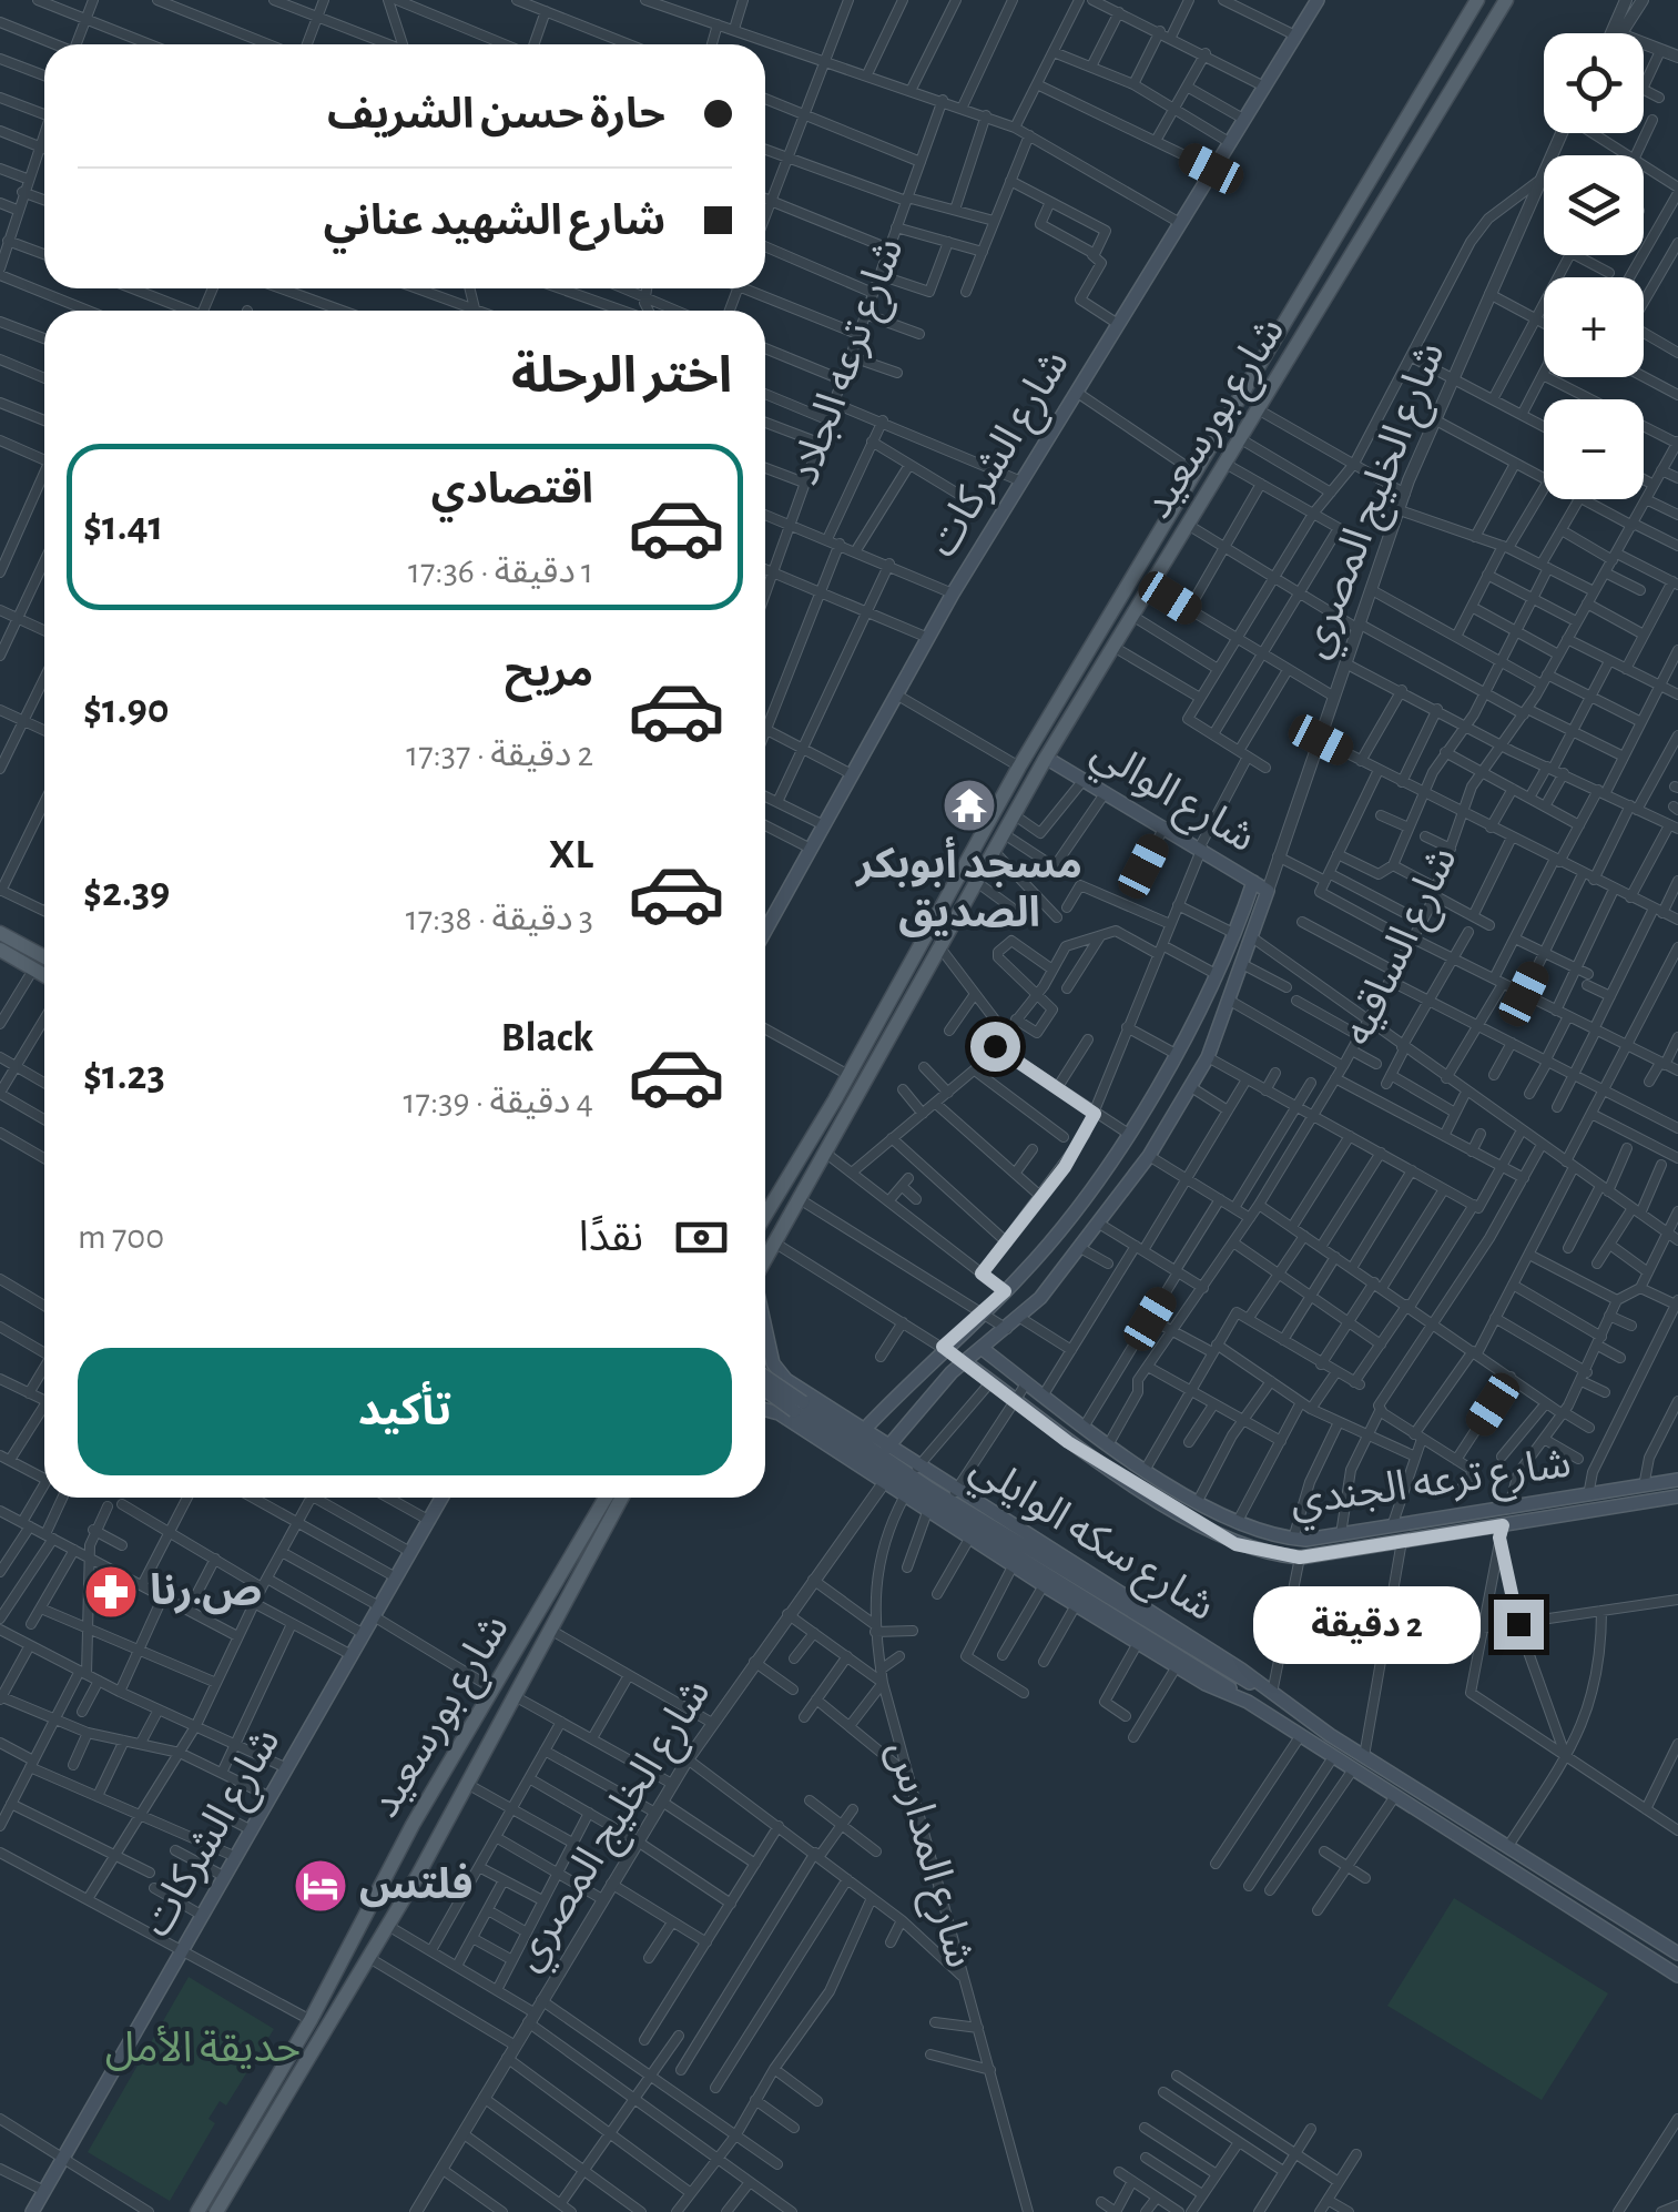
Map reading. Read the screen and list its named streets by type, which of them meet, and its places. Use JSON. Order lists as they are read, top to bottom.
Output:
{
  "streets": {
    "main road": [
      "شارع بورسعيد",
      "شارع الشركات",
      "شارع الخليج المصري",
      "شارع الوالي",
      "شارع ترعه الجندي",
      "شارع سكه الوايلي"
    ],
    "street": ["شارع ترعه الجلاد", "شارع الساقيه", "شارع المدارس"]
  },
  "crossings": [
    ["شارع بورسعيد", "شارع الوالي"],
    ["شارع الخليج المصري", "شارع الوالي"],
    ["شارع الخليج المصري", "شارع ترعه الجندي"],
    ["شارع الخليج المصري", "شارع سكه الوايلي"],
    ["شارع الساقيه", "شارع ترعه الجندي"],
    ["شارع سكه الوايلي", "شارع المدارس"]
  ],
  "parks": ["حديقة الأمل"],
  "places": {
    "temple": ["مسجد أبوبكر الصديق"],
    "pharmacy": ["ص.رنا"],
    "hotel": ["فلتس"]
  },
  "page": {
    "map_buttons": ["+", "−"],
    "banner": ["حارة حسن الشريف", "شارع الشهيد عناني"],
    "heading": "اختر الرحلة",
    "list": [
      {
        "name": "اقتصادي",
        "note": "1 دقيقة · 17:36",
        "value": "$1.41"
      },
      {
        "name": "مريح",
        "note": "2 دقيقة · 17:37",
        "value": "$1.90"
      },
      {
        "name": "XL",
        "note": "3 دقيقة · 17:38",
        "value": "$2.39"
      },
      {
        "name": "Black",
        "note": "4 دقيقة · 17:39",
        "value": "$1.23"
      }
    ],
    "pay": ["نقدًا", "700 m"],
    "buttons": "تأكيد",
    "bubble": "2 دقيقة"
  }
}
